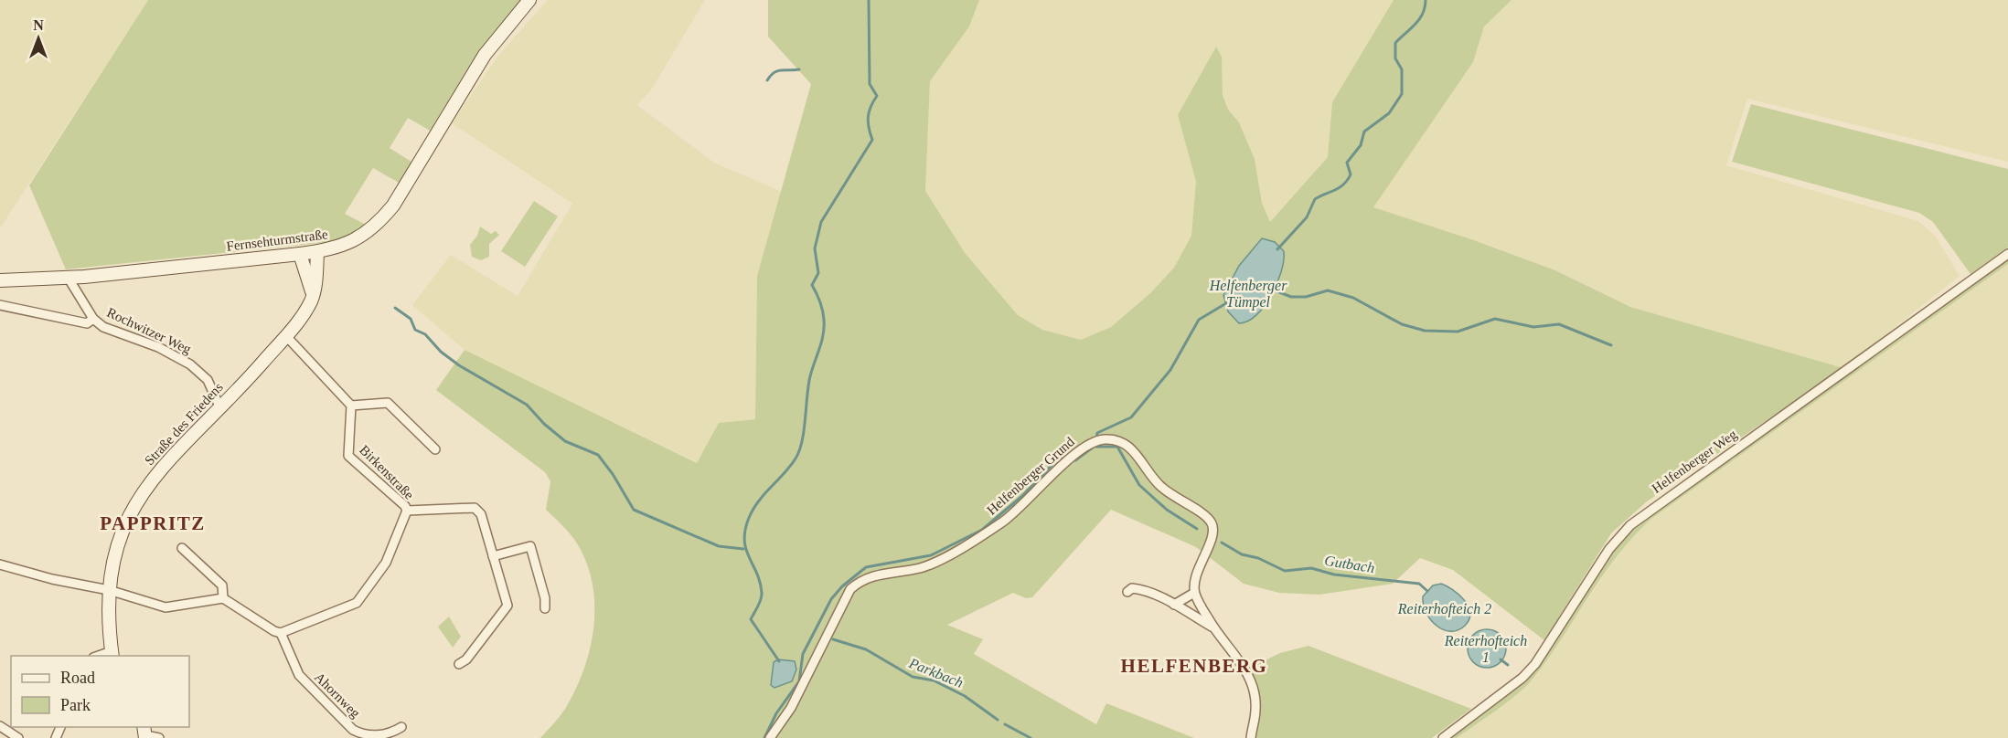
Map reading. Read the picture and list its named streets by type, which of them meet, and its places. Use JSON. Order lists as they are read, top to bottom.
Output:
{
  "streets": {
    "street": [
      "Fernsehturmstraße",
      "Rochwitzer Weg",
      "Straße des Friedens",
      "Helfenberger Weg",
      "Birkenstraße",
      "Helfenberger Grund",
      "Ahornweg"
    ]
  },
  "crossings": [
    ["Fernsehturmstraße", "Rochwitzer Weg"],
    ["Fernsehturmstraße", "Straße des Friedens"],
    ["Rochwitzer Weg", "Straße des Friedens"],
    ["Birkenstraße", "Ahornweg"]
  ],
  "districts": ["PAPPRITZ", "HELFENBERG"],
  "water": [
    "Helfenberger Tümpel",
    "Gutbach",
    "Reiterhofteich 2",
    "Reiterhofteich 1",
    "Parkbach"
  ],
  "legend": ["Road", "Park"],
  "north": "top"
}
